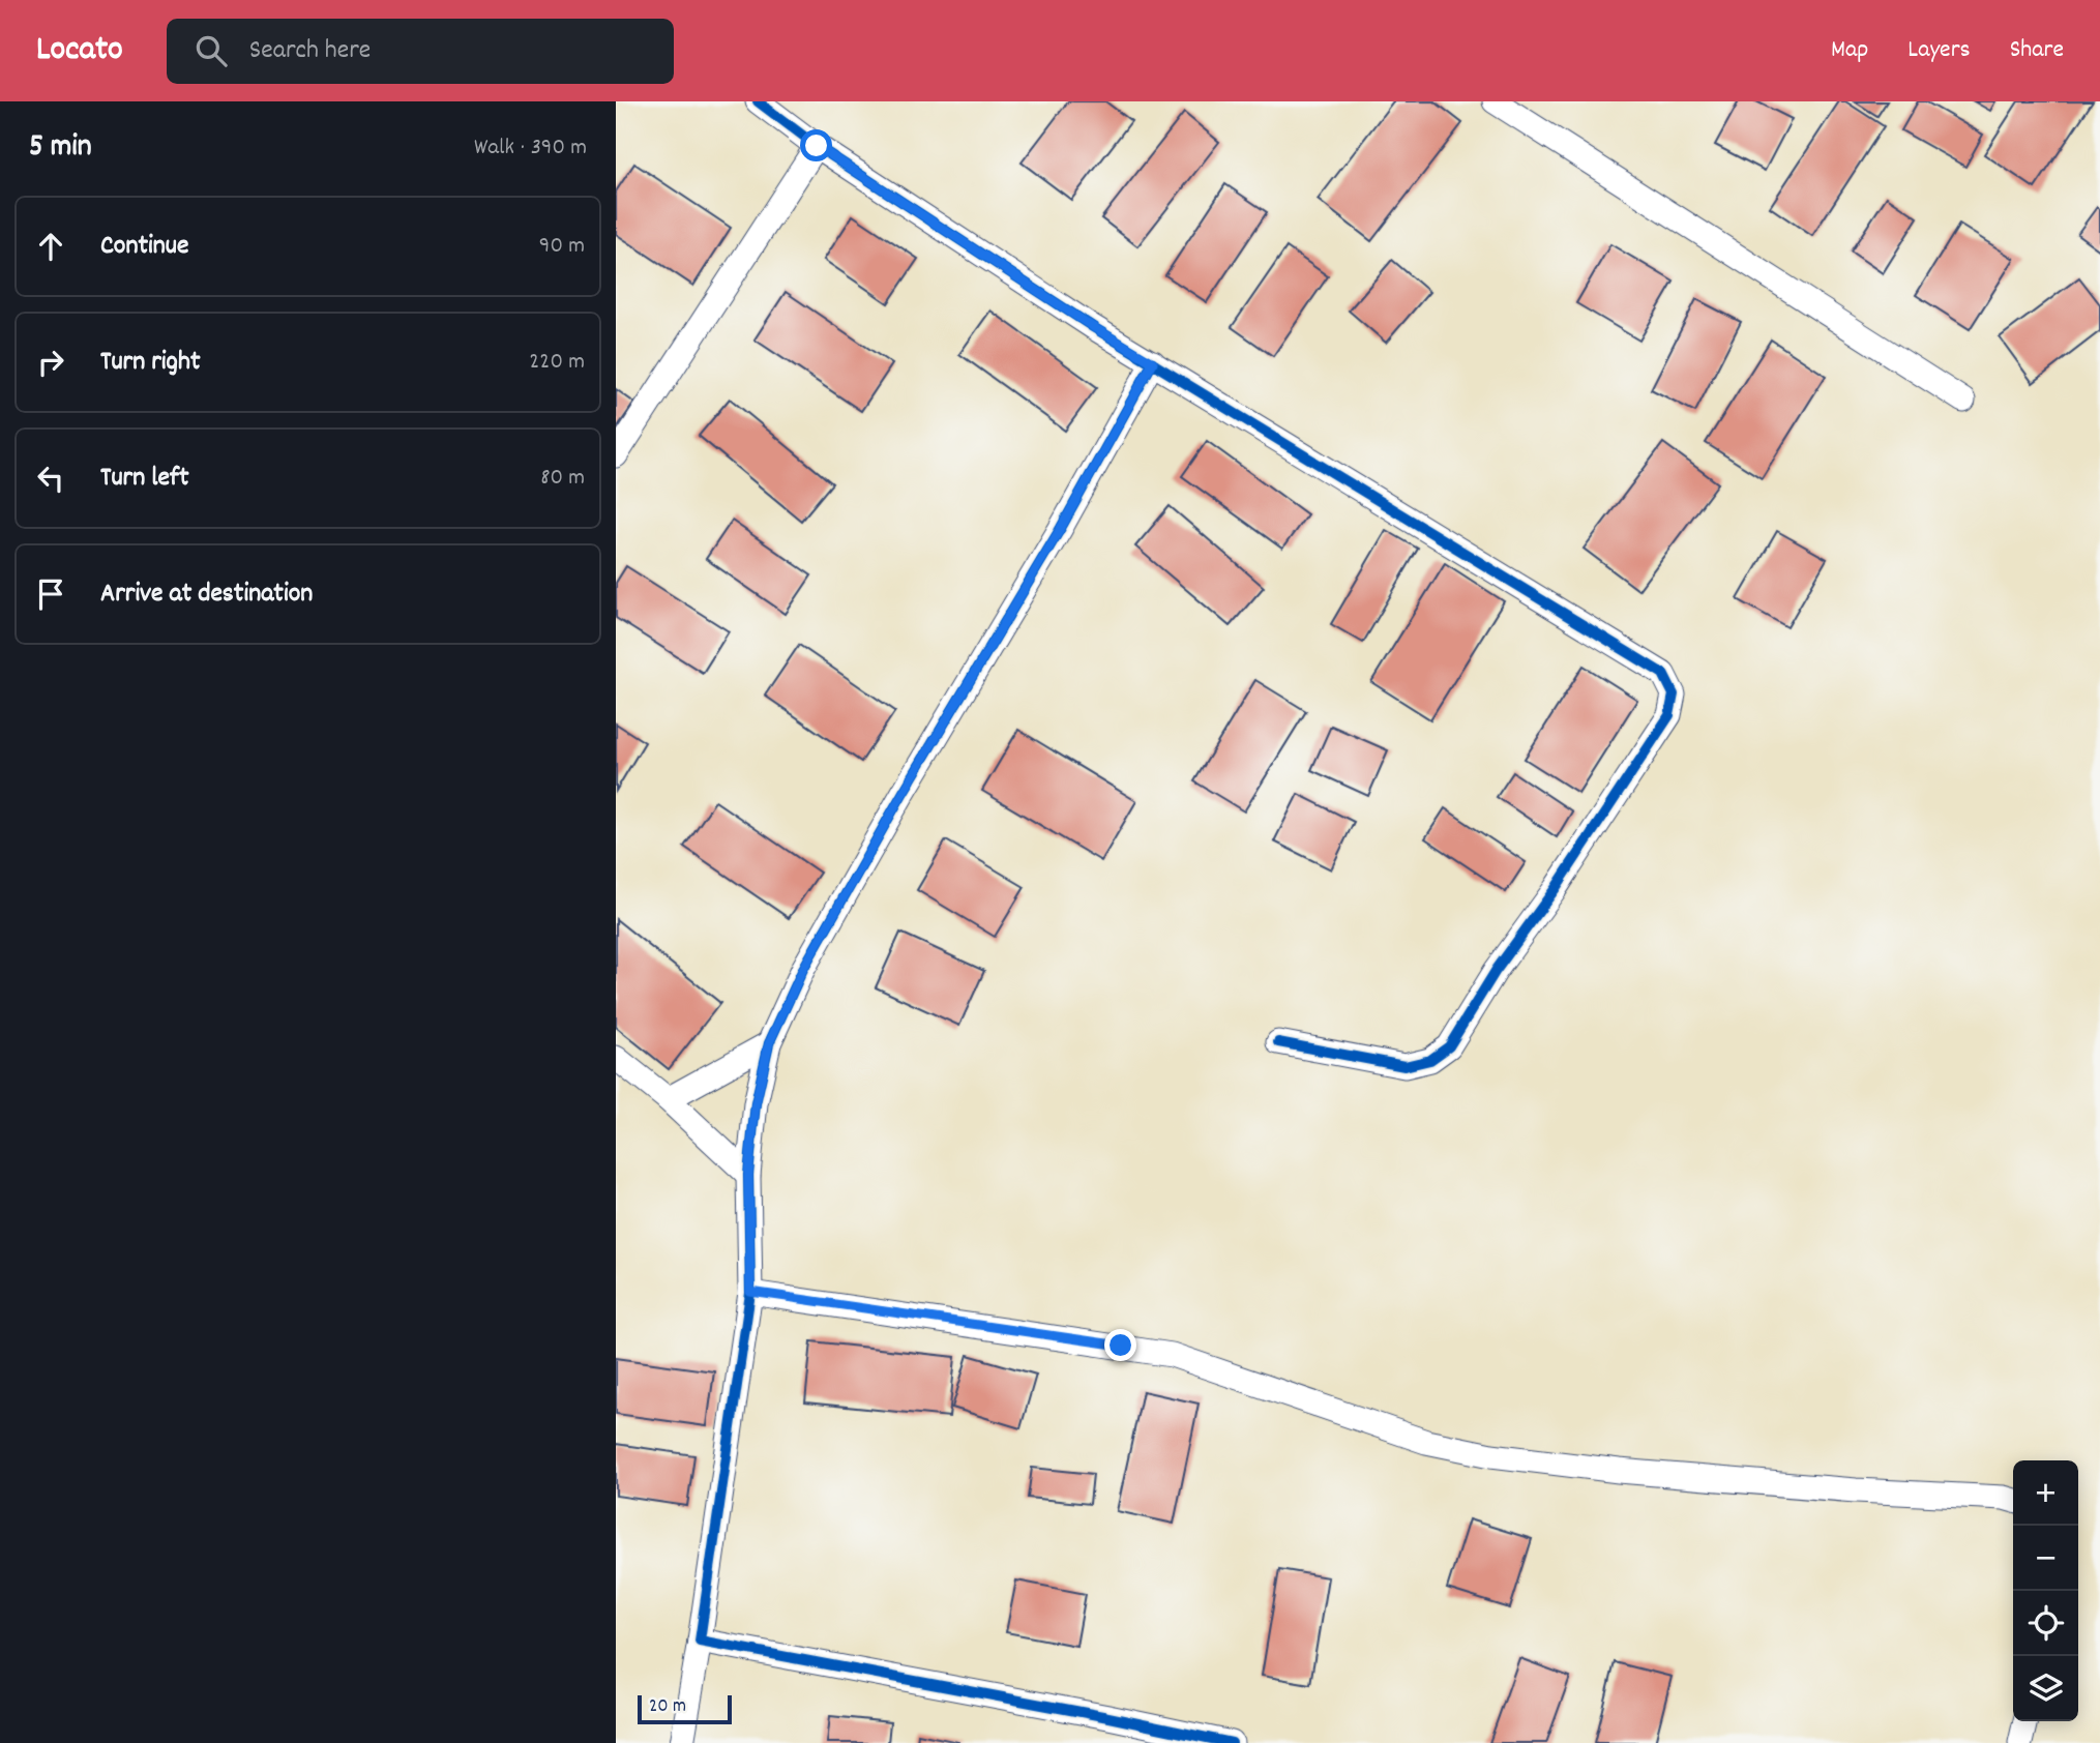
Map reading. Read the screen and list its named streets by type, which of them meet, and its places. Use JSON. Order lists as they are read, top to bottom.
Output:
{
  "scale_bar": "20 m",
  "page": {
    "header": "Locato",
    "search": "Search here",
    "nav": ["Map", "Layers", "Share"],
    "heading": ["5 min", "Walk · 390 m"],
    "list": [
      ["Continue", "90 m"],
      ["Turn right", "220 m"],
      ["Turn left", "80 m"],
      "Arrive at destination"
    ],
    "map_buttons": ["+", "−"],
    "scale": "20 m"
  }
}
